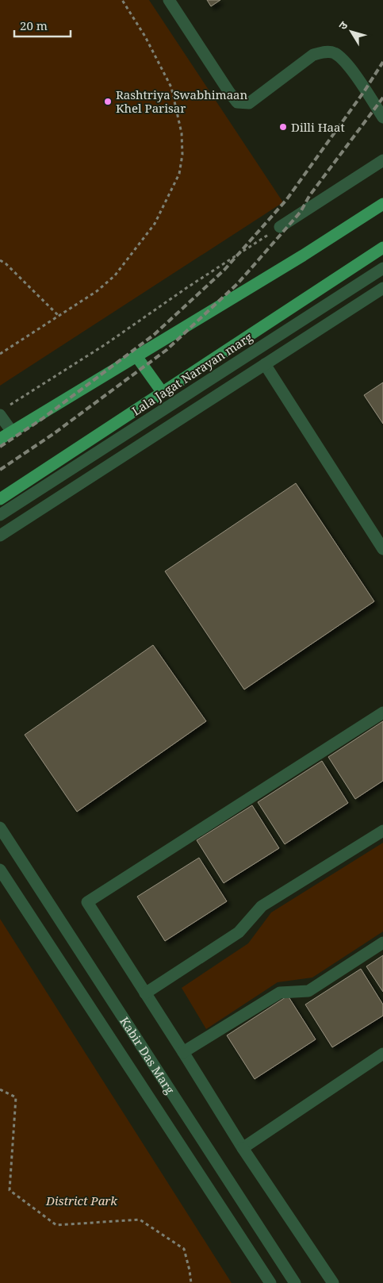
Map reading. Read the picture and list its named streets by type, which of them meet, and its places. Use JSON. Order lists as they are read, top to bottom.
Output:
{
  "streets": {
    "main road": ["Lala Jagat Narayan marg"],
    "street": ["Kabir Das Marg"]
  },
  "parks": ["District Park"],
  "places": ["Rashtriya Swabhimaan Khel Parisar", "Dilli Haat"],
  "scale_bar": "20 m",
  "north": "top left"
}
